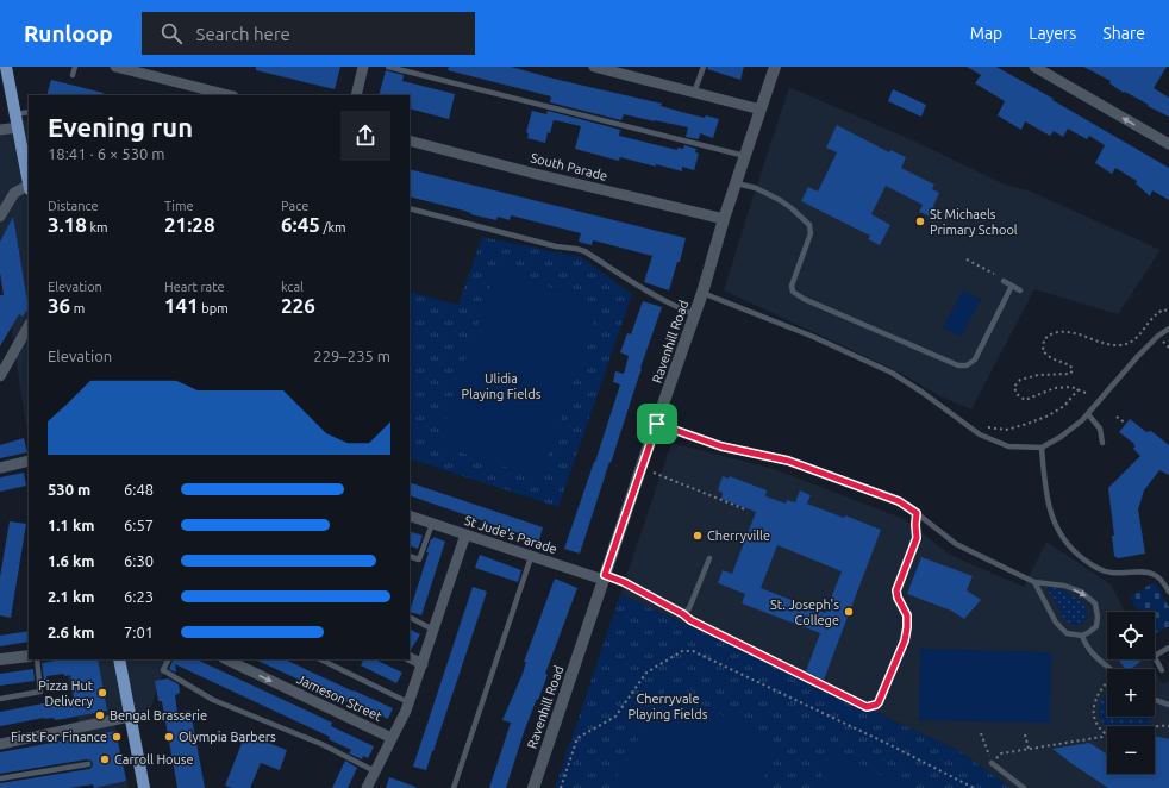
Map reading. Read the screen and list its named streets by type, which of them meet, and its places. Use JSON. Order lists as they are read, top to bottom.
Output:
{
  "streets": {
    "main road": ["Ravenhill Road"],
    "street": ["South Parade", "St Jude's Parade", "Jameson Street"]
  },
  "crossings": [
    ["South Parade", "Ravenhill Road"],
    ["Ravenhill Road", "St Jude's Parade"]
  ],
  "one_way": ["Jameson Street"],
  "parks": ["Ulidia Playing Fields", "Cherryvale Playing Fields"],
  "places": [
    "St Michaels Primary School",
    "Cherryville",
    "St. Joseph's College",
    "Pizza Hut Delivery",
    "Bengal Brasserie",
    "First For Finance",
    "Olympia Barbers",
    "Carroll House"
  ],
  "page": {
    "header": "Runloop",
    "search": "Search here",
    "nav": ["Map", "Layers", "Share"],
    "heading": ["Evening run", "18:41 · 6 × 530 m"],
    "stats": [
      ["Distance", "3.18 km"],
      ["Time", "21:28"],
      ["Pace", "6:45 /km"],
      ["Elevation", "36 m"],
      ["Heart rate", "141 bpm"],
      ["kcal", "226"]
    ],
    "chart": ["Elevation", "229–235 m"],
    "list": [
      {
        "name": "530 m",
        "note": "6:48"
      },
      {
        "name": "1.1 km",
        "note": "6:57"
      },
      {
        "name": "1.6 km",
        "note": "6:30"
      },
      {
        "name": "2.1 km",
        "note": "6:23"
      },
      {
        "name": "2.6 km",
        "note": "7:01"
      }
    ],
    "map_buttons": ["+", "−"]
  }
}
